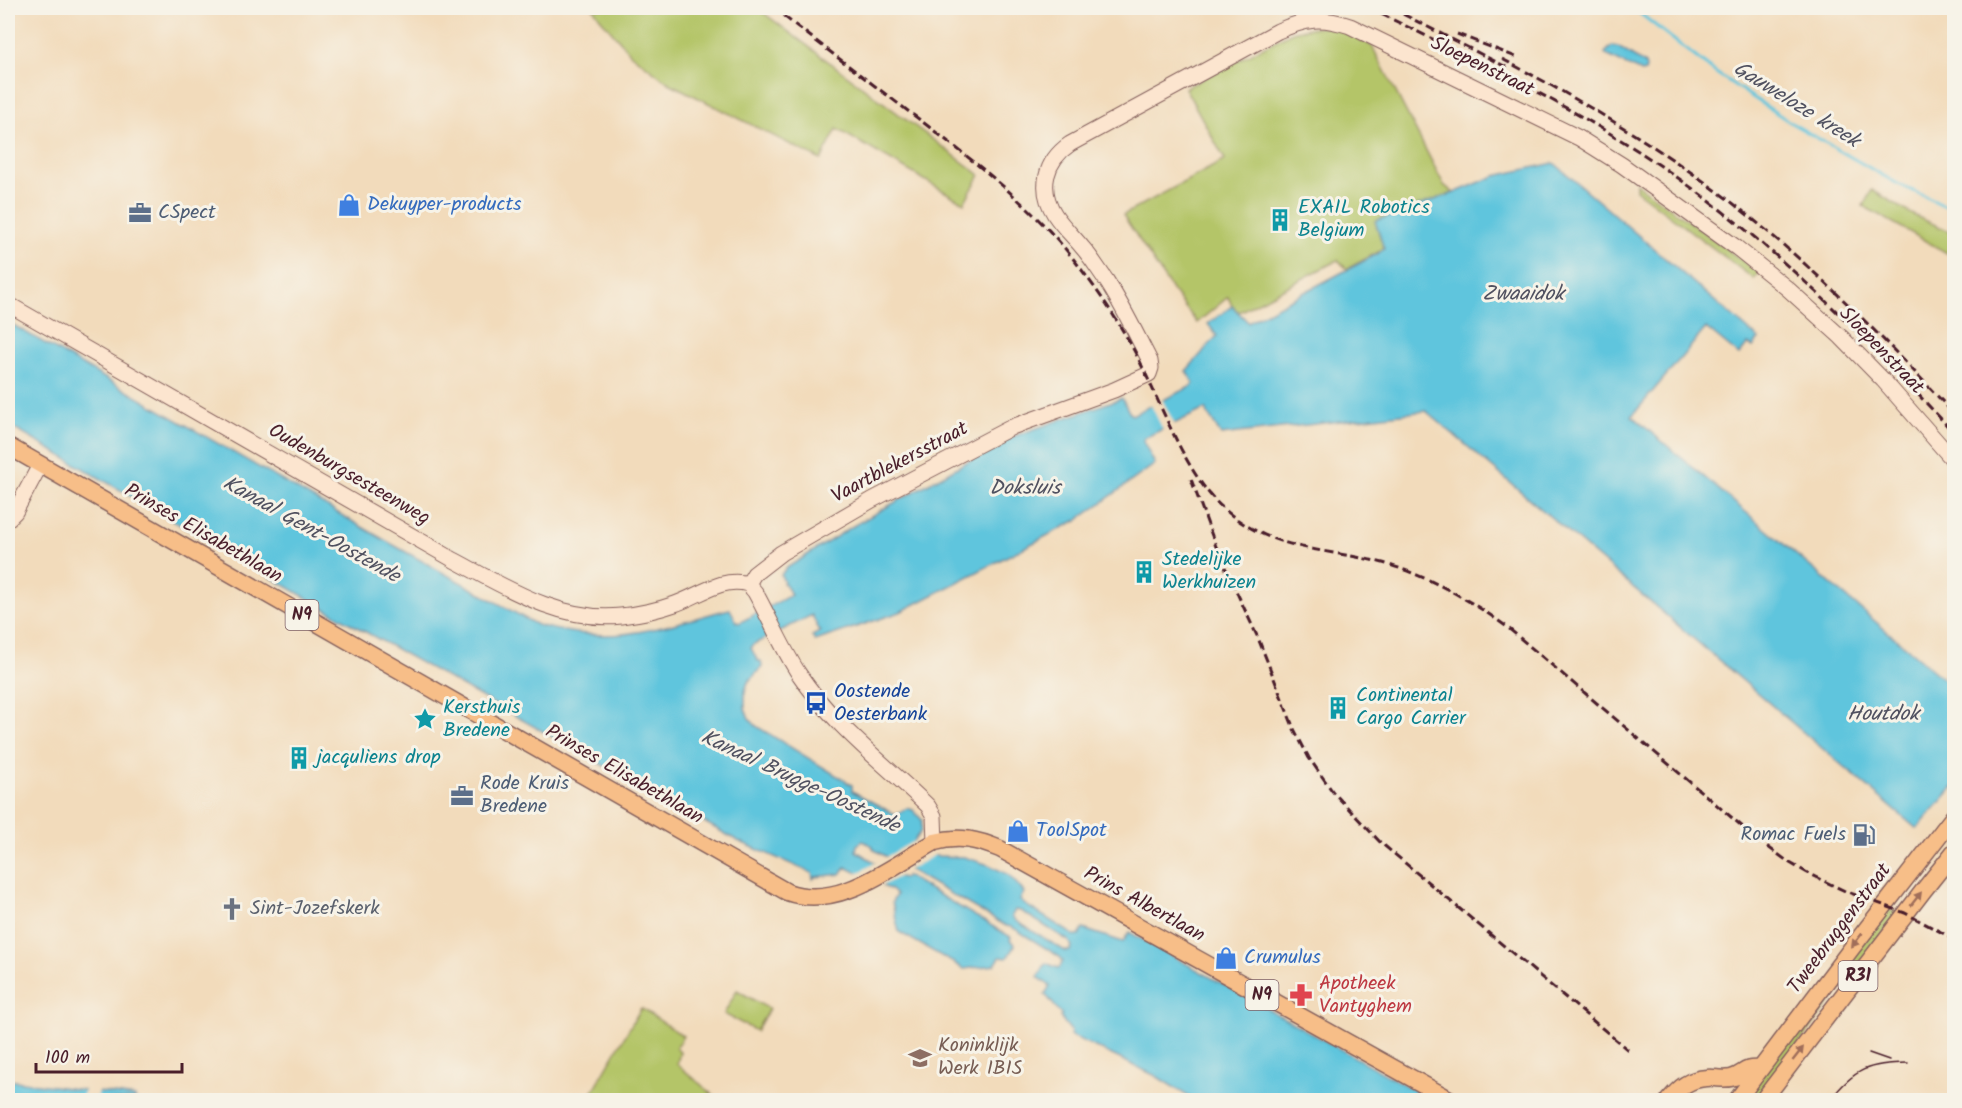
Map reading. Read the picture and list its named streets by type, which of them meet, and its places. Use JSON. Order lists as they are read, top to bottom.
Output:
{
  "streets": {
    "main road": [
      "Prinses Elisabethlaan",
      "N9",
      "Prins Albertlaan",
      "Tweebruggenstraat",
      "R31"
    ],
    "street": ["Sloepenstraat", "Vaartblekersstraat", "Oudenburgsesteenweg"]
  },
  "crossings": [
    ["Sloepenstraat", "Vaartblekersstraat"],
    ["Vaartblekersstraat", "Oudenburgsesteenweg"],
    ["Prinses Elisabethlaan", "Prins Albertlaan"]
  ],
  "water": [
    "Gauweloze kreek",
    "Zwaaidok",
    "Doksluis",
    "Kanaal Gent-Oostende",
    "Houtdok",
    "Kanaal Brugge-Oostende"
  ],
  "places": {
    "shop": ["Dekuyper-products", "ToolSpot", "Crumulus"],
    "office": ["CSpect", "Rode Kruis Bredene"],
    "building": [
      "EXAIL Robotics Belgium",
      "Stedelijke Werkhuizen",
      "Continental Cargo Carrier",
      "jacquliens drop"
    ],
    "bus stop": ["Oostende Oesterbank"],
    "place": ["Kersthuis Bredene"],
    "fuel station": ["Romac Fuels"],
    "church": ["Sint-Jozefskerk"],
    "pharmacy": ["Apotheek Vantyghem"],
    "school or university": ["Koninklijk Werk IBIS"]
  },
  "scale_bar": "100 m"
}
